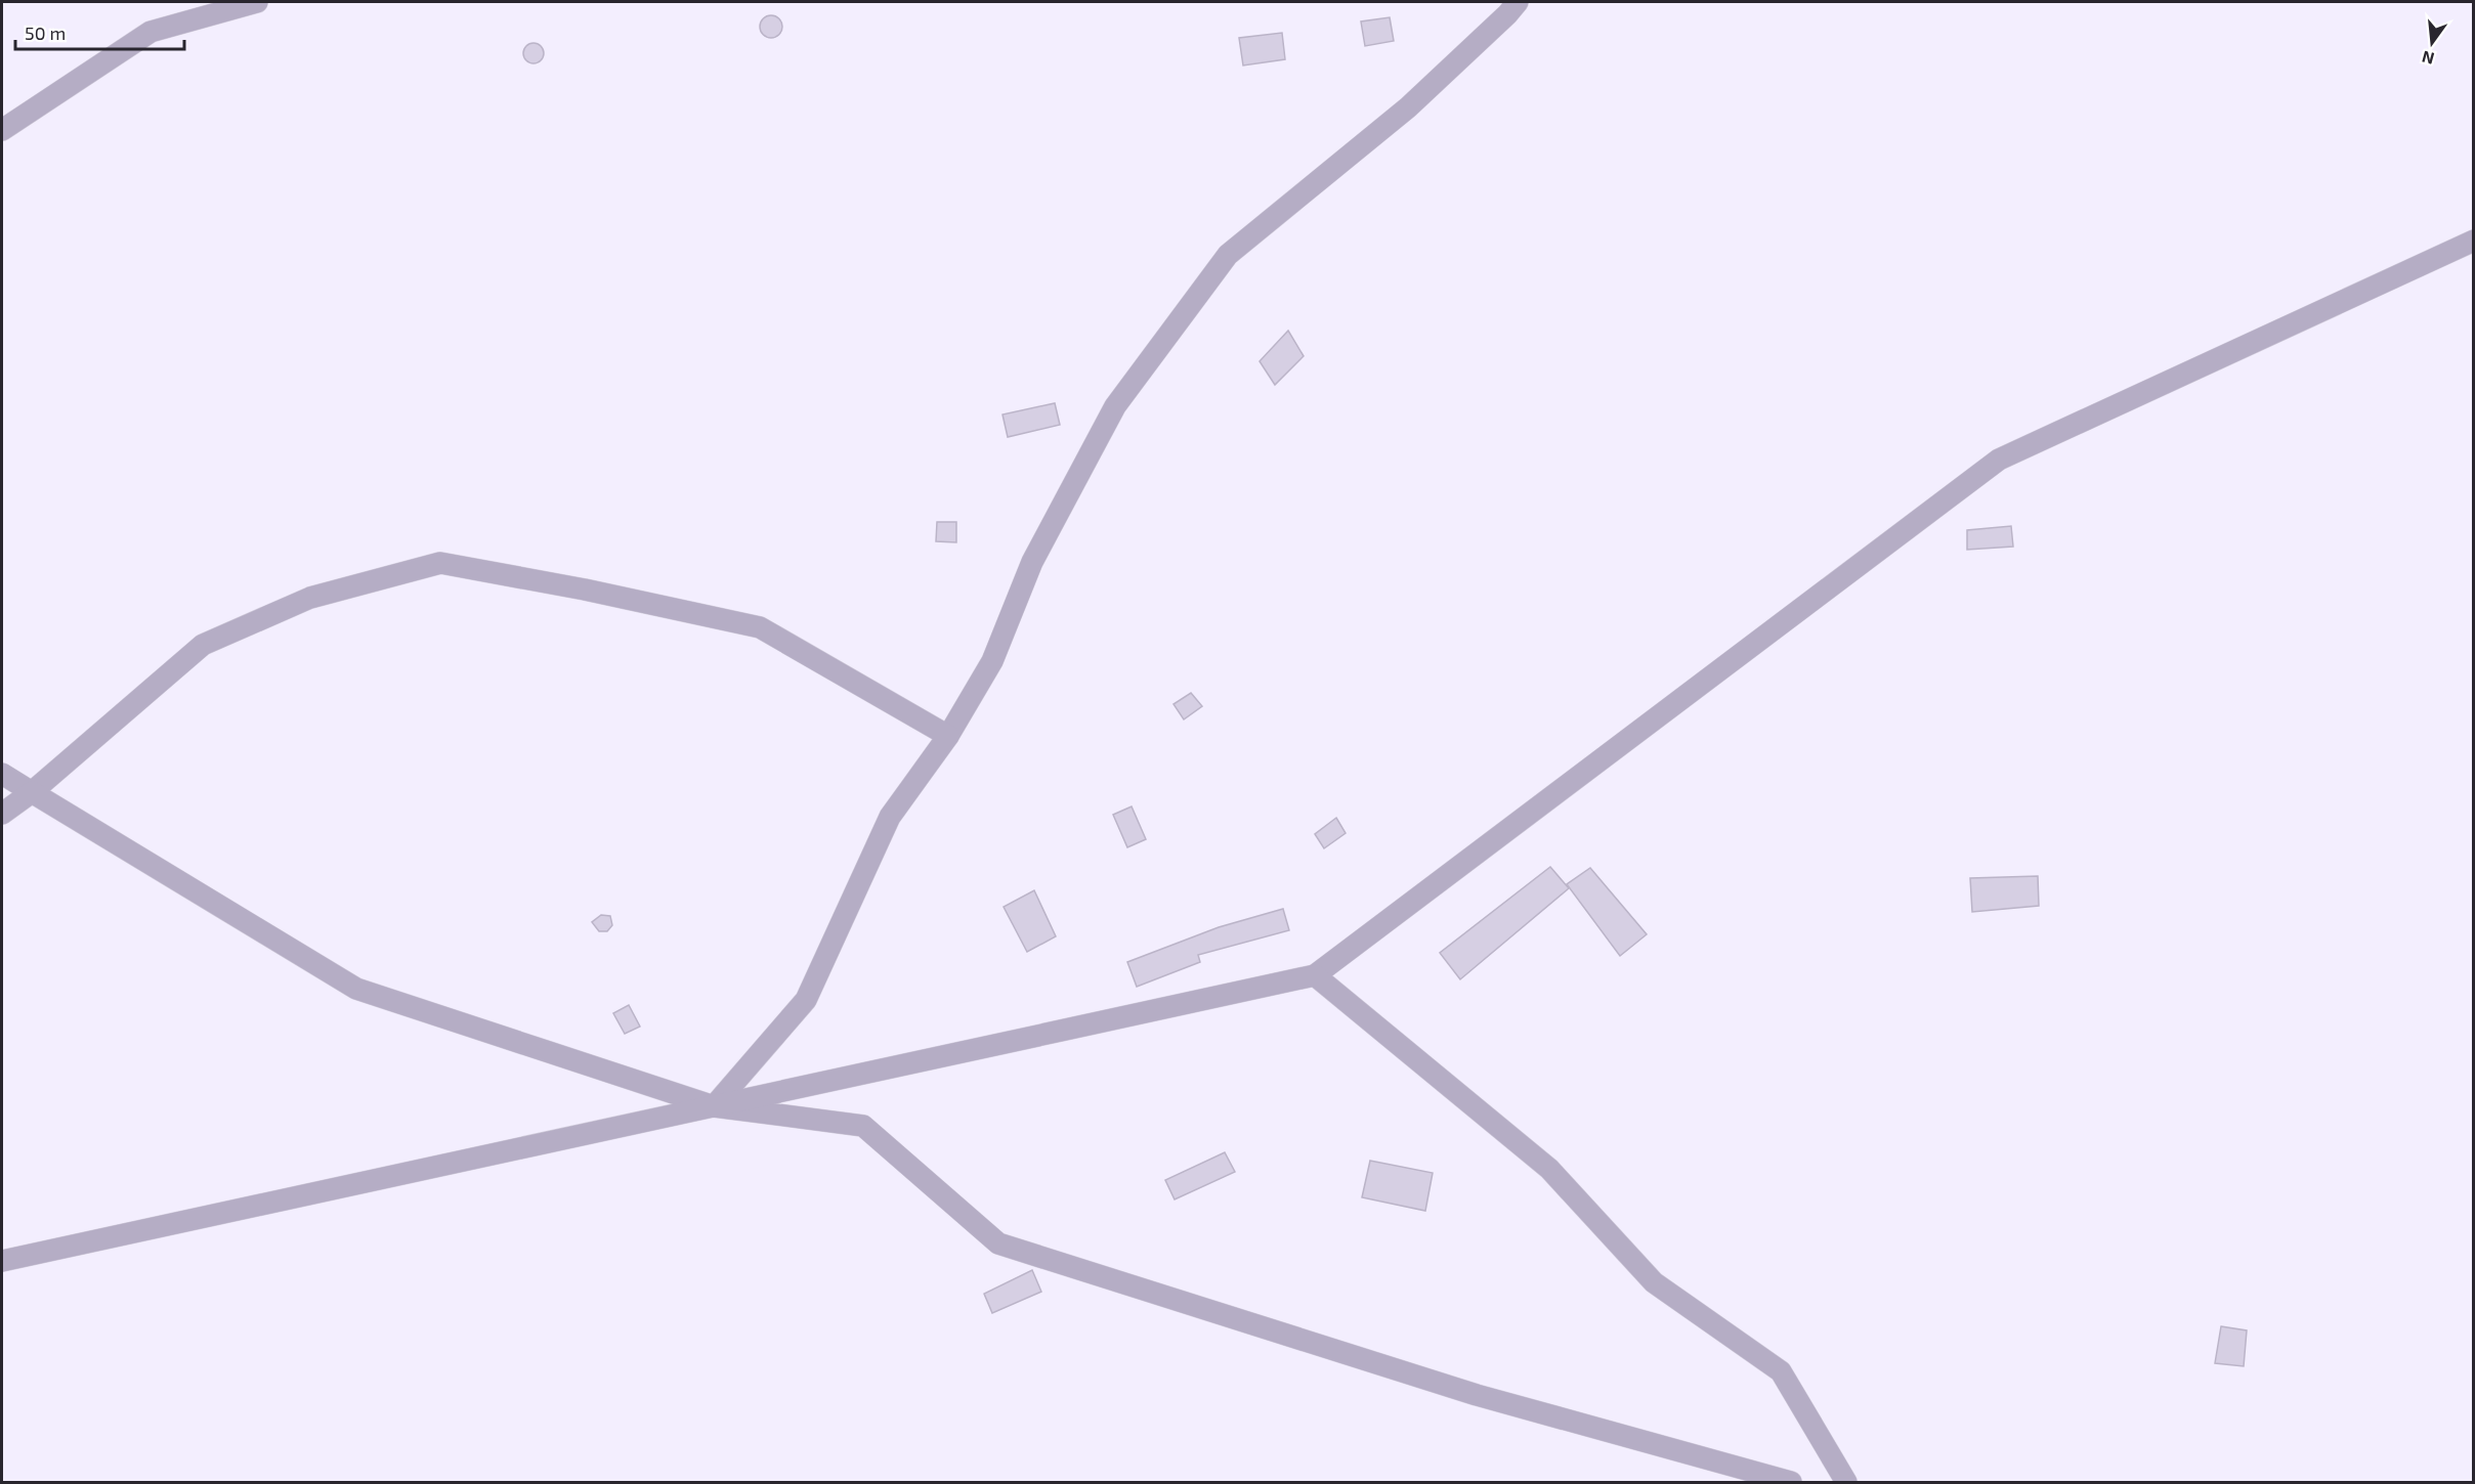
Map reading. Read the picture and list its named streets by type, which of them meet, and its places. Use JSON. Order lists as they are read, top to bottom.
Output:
{
  "scale_bar": "50 m",
  "north": "bottom"
}
